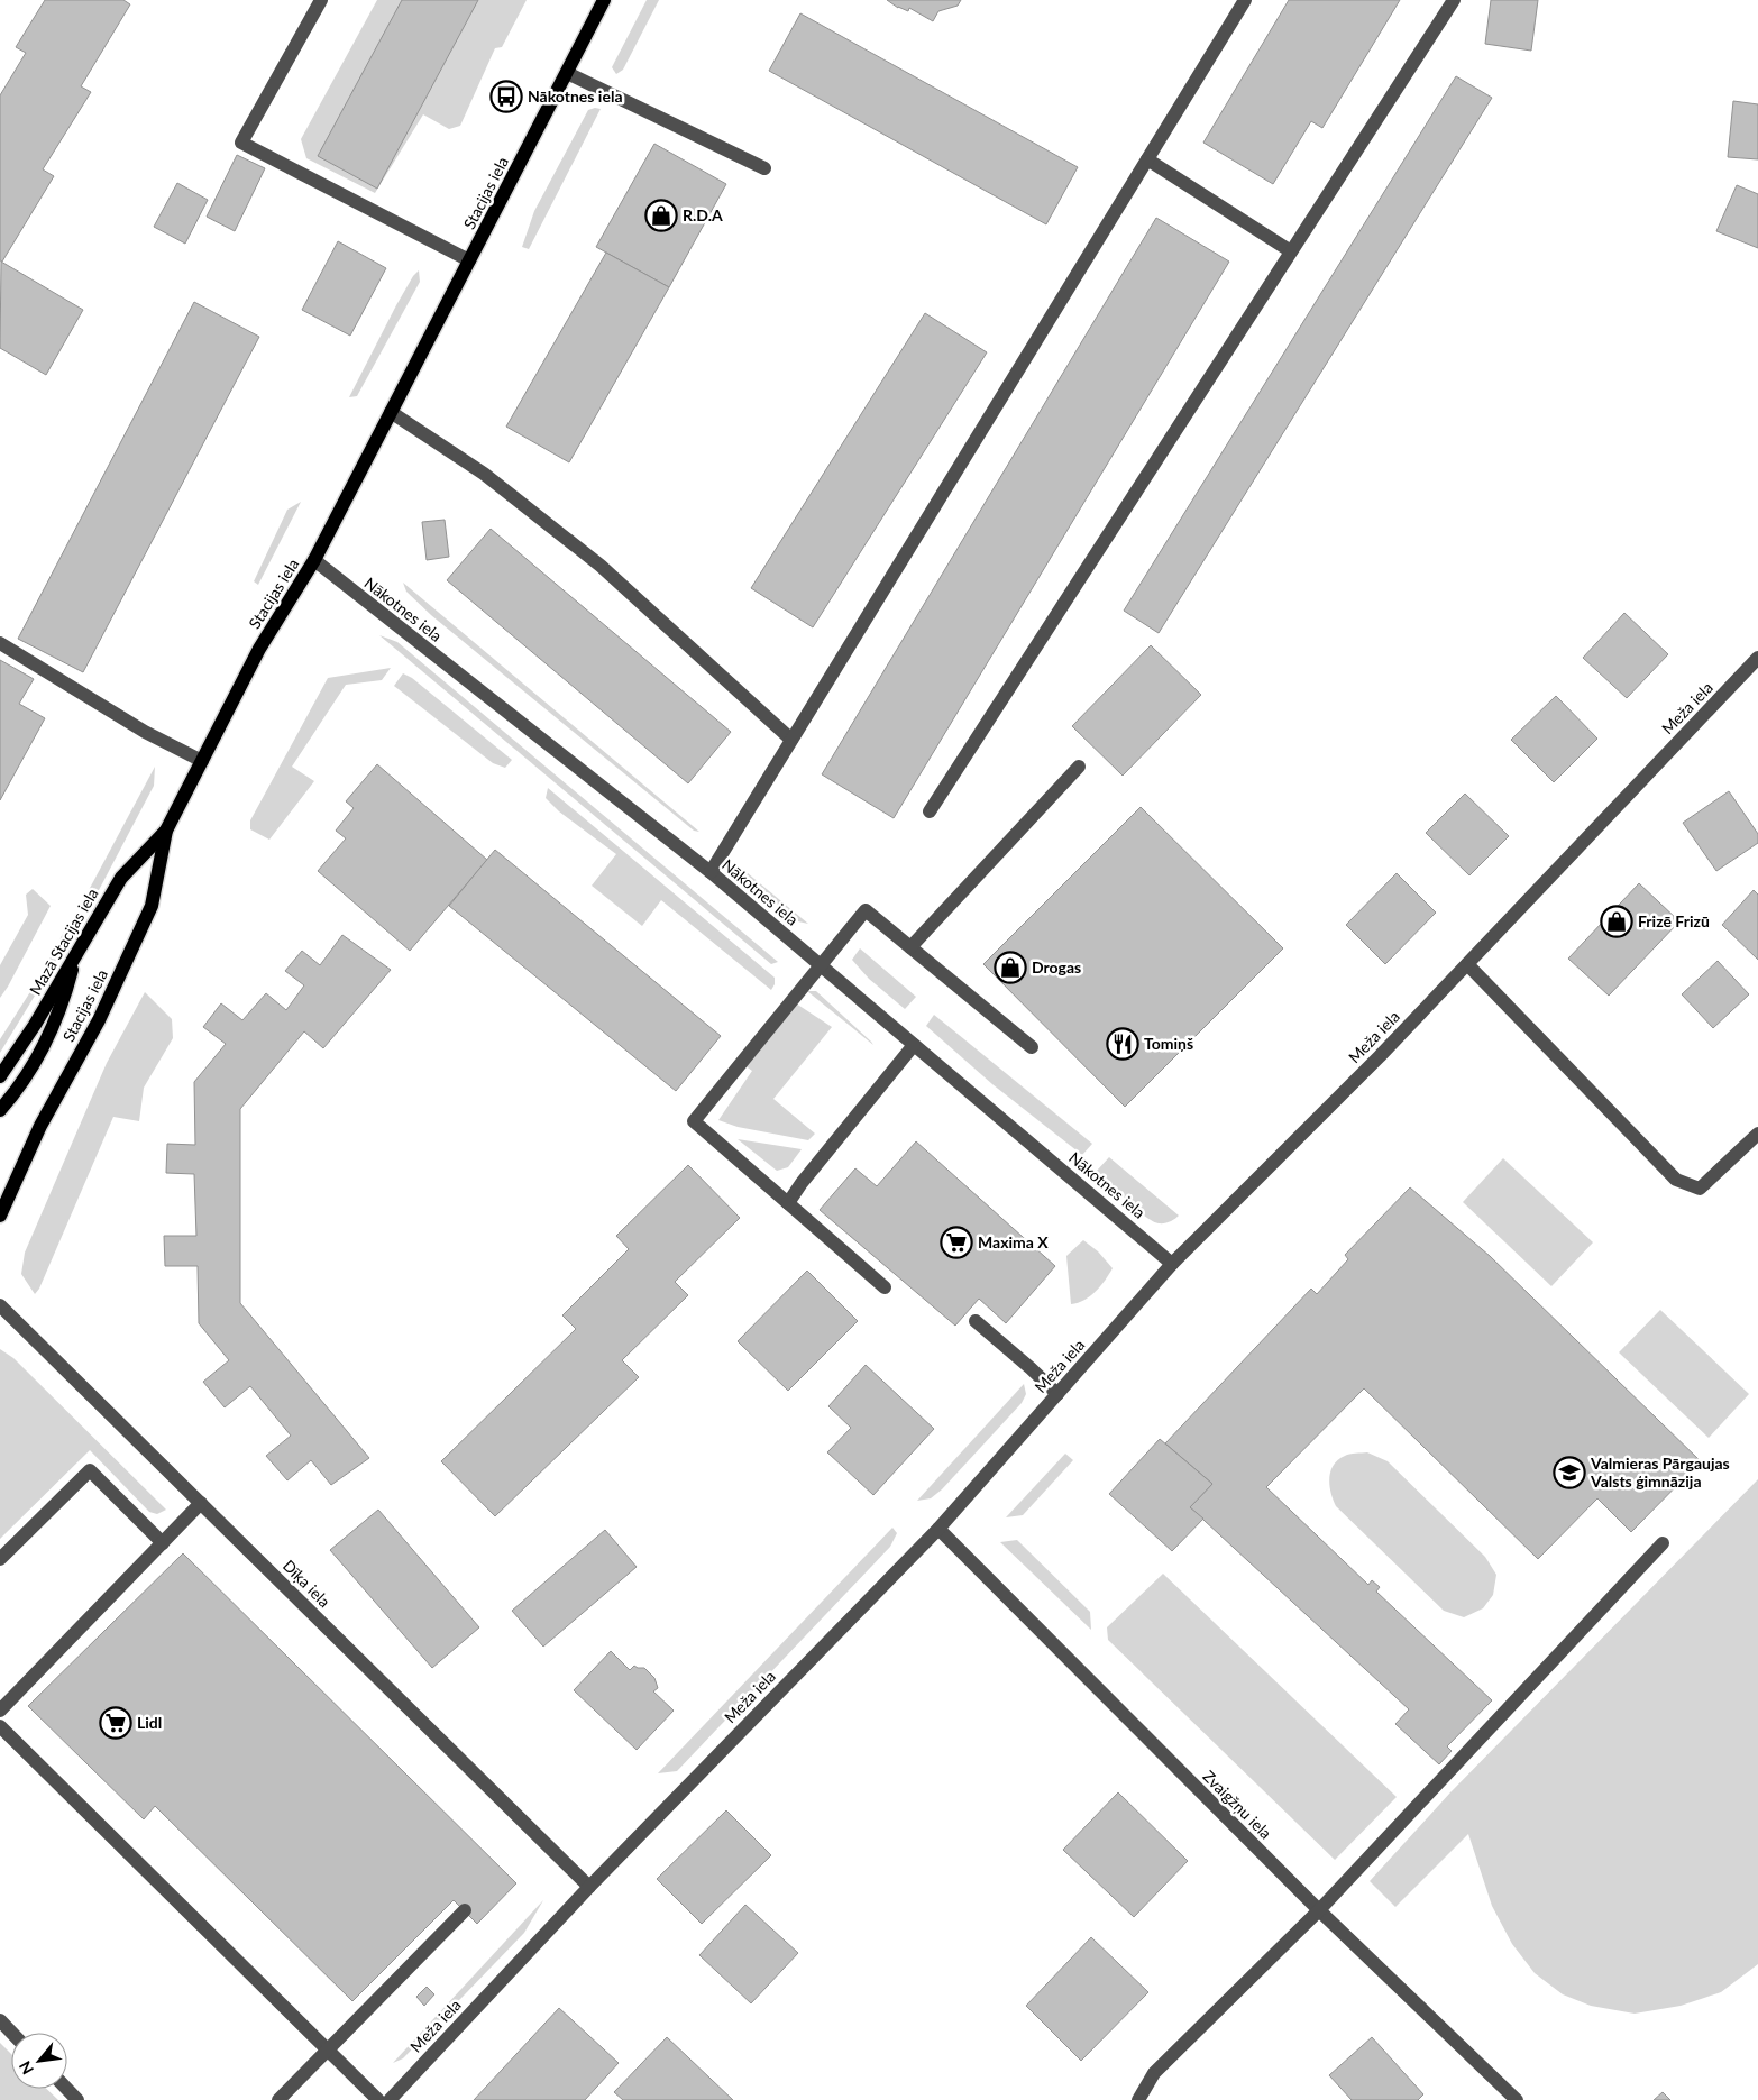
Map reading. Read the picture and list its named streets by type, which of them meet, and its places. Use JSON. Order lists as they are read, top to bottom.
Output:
{
  "streets": {
    "main road": ["Stacijas iela", "Mazā Stacijas iela"],
    "street": [
      "Nākotnes iela",
      "Meža iela",
      "Dīķa iela",
      "Zvaigžņu iela"
    ]
  },
  "crossings": [
    ["Stacijas iela", "Nākotnes iela"],
    ["Stacijas iela", "Mazā Stacijas iela"],
    ["Nākotnes iela", "Meža iela"],
    ["Meža iela", "Dīķa iela"],
    ["Meža iela", "Zvaigžņu iela"]
  ],
  "places": {
    "bus stop": ["Nākotnes iela"],
    "shop": ["R.D.A", "Frizē Frizū", "Drogas"],
    "restaurant": ["Tomiņš"],
    "supermarket": ["Maxima X", "Lidl"],
    "school or university": ["Valmieras Pārgaujas Valsts ģimnāzija"]
  },
  "north": "bottom left"
}
